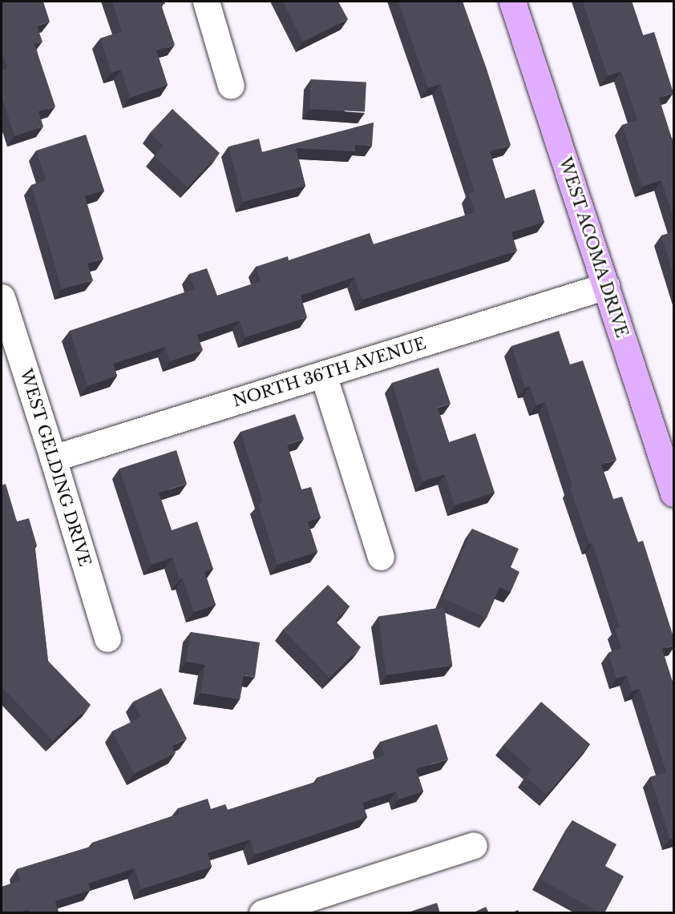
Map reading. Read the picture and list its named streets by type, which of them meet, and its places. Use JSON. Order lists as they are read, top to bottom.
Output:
{
  "streets": {
    "street": ["WEST ACOMA DRIVE", "NORTH 36TH AVENUE", "WEST GELDING DRIVE"]
  },
  "crossings": [
    ["WEST ACOMA DRIVE", "NORTH 36TH AVENUE"],
    ["NORTH 36TH AVENUE", "WEST GELDING DRIVE"]
  ]
}
